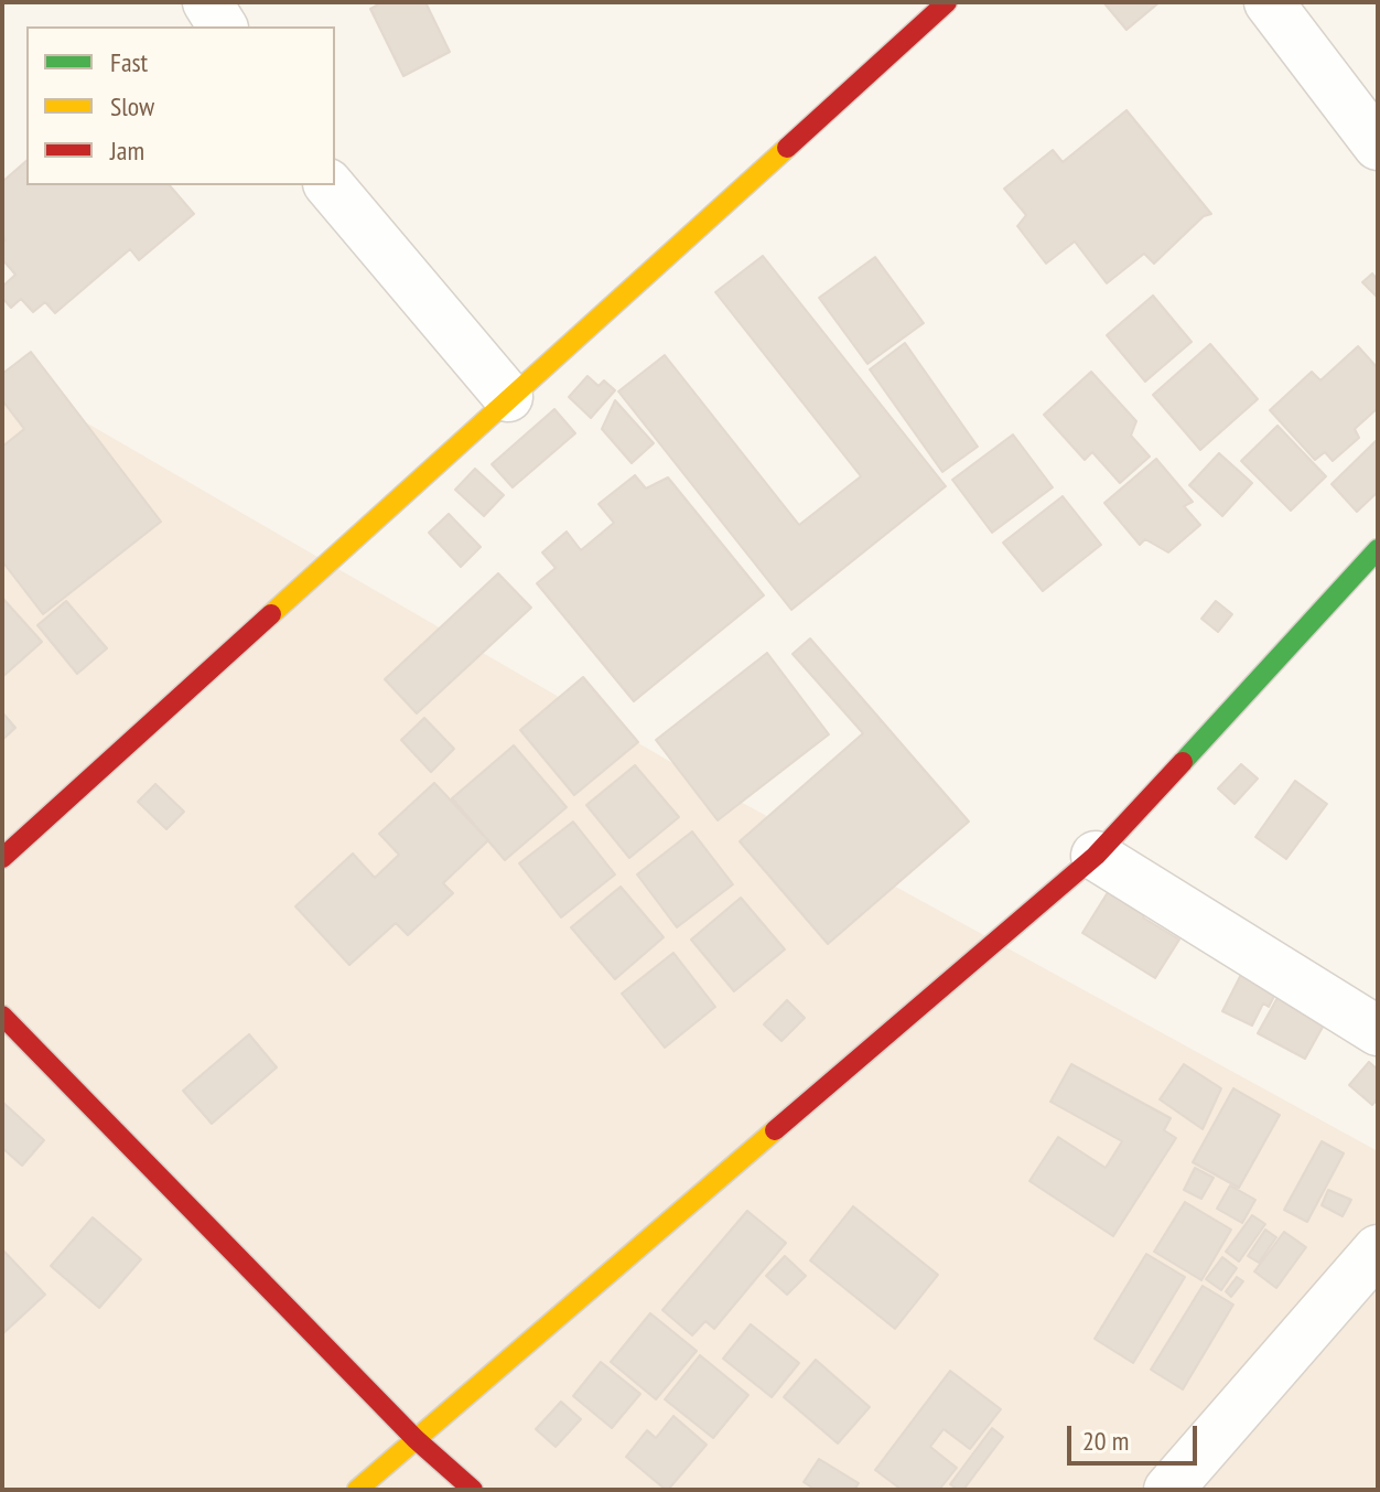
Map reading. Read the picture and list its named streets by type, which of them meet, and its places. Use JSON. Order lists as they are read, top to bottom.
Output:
{
  "legend": ["Fast", "Slow", "Jam"],
  "scale_bar": "20 m"
}
